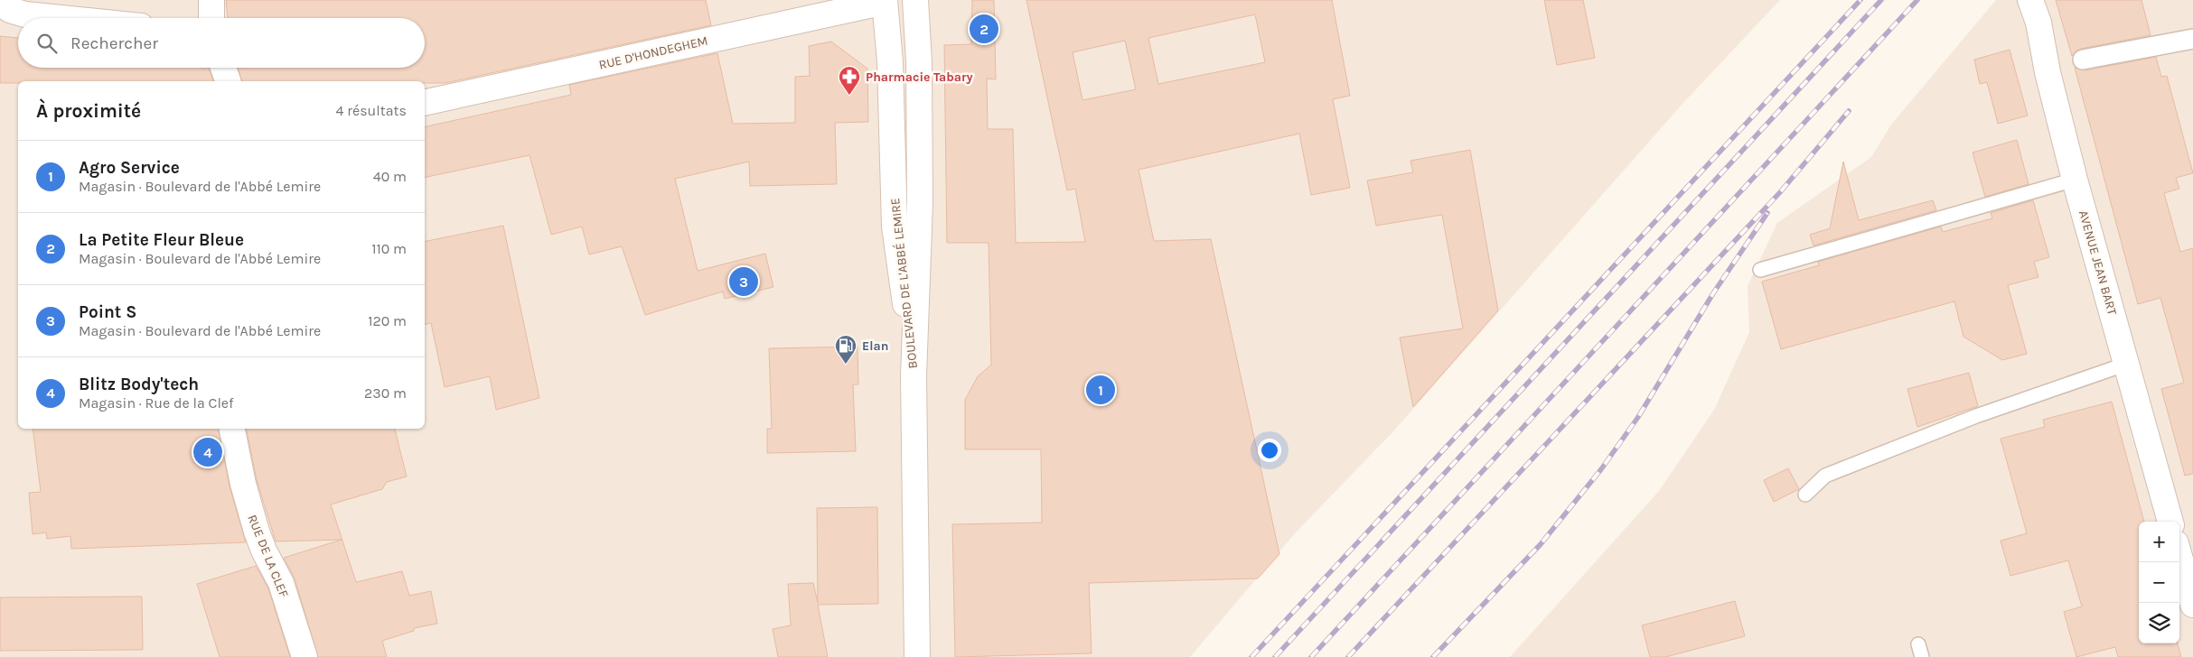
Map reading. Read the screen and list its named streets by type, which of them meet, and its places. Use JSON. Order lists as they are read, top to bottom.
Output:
{
  "streets": {
    "street": [
      "RUE D'HONDEGHEM",
      "AVENUE JEAN BART",
      "BOULEVARD DE L'ABBÉ LEMIRE",
      "RUE DE LA CLEF"
    ]
  },
  "crossings": [
    ["RUE D'HONDEGHEM", "BOULEVARD DE L'ABBÉ LEMIRE"]
  ],
  "places": {
    "pharmacy": ["Pharmacie Tabary"],
    "fuel station": ["Elan"]
  },
  "page": {
    "pins": [
      "2",
      "3",
      "1",
      "4"
    ],
    "search": "Rechercher",
    "heading": ["À proximité", "4 résultats"],
    "list": [
      {
        "mark": "1",
        "name": "Agro Service",
        "note": "Magasin · Boulevard de l'Abbé Lemire",
        "value": "40 m"
      },
      {
        "mark": "2",
        "name": "La Petite Fleur Bleue",
        "note": "Magasin · Boulevard de l'Abbé Lemire",
        "value": "110 m"
      },
      {
        "mark": "3",
        "name": "Point S",
        "note": "Magasin · Boulevard de l'Abbé Lemire",
        "value": "120 m"
      },
      {
        "mark": "4",
        "name": "Blitz Body'tech",
        "note": "Magasin · Rue de la Clef",
        "value": "230 m"
      }
    ],
    "map_buttons": ["+", "−"]
  }
}
